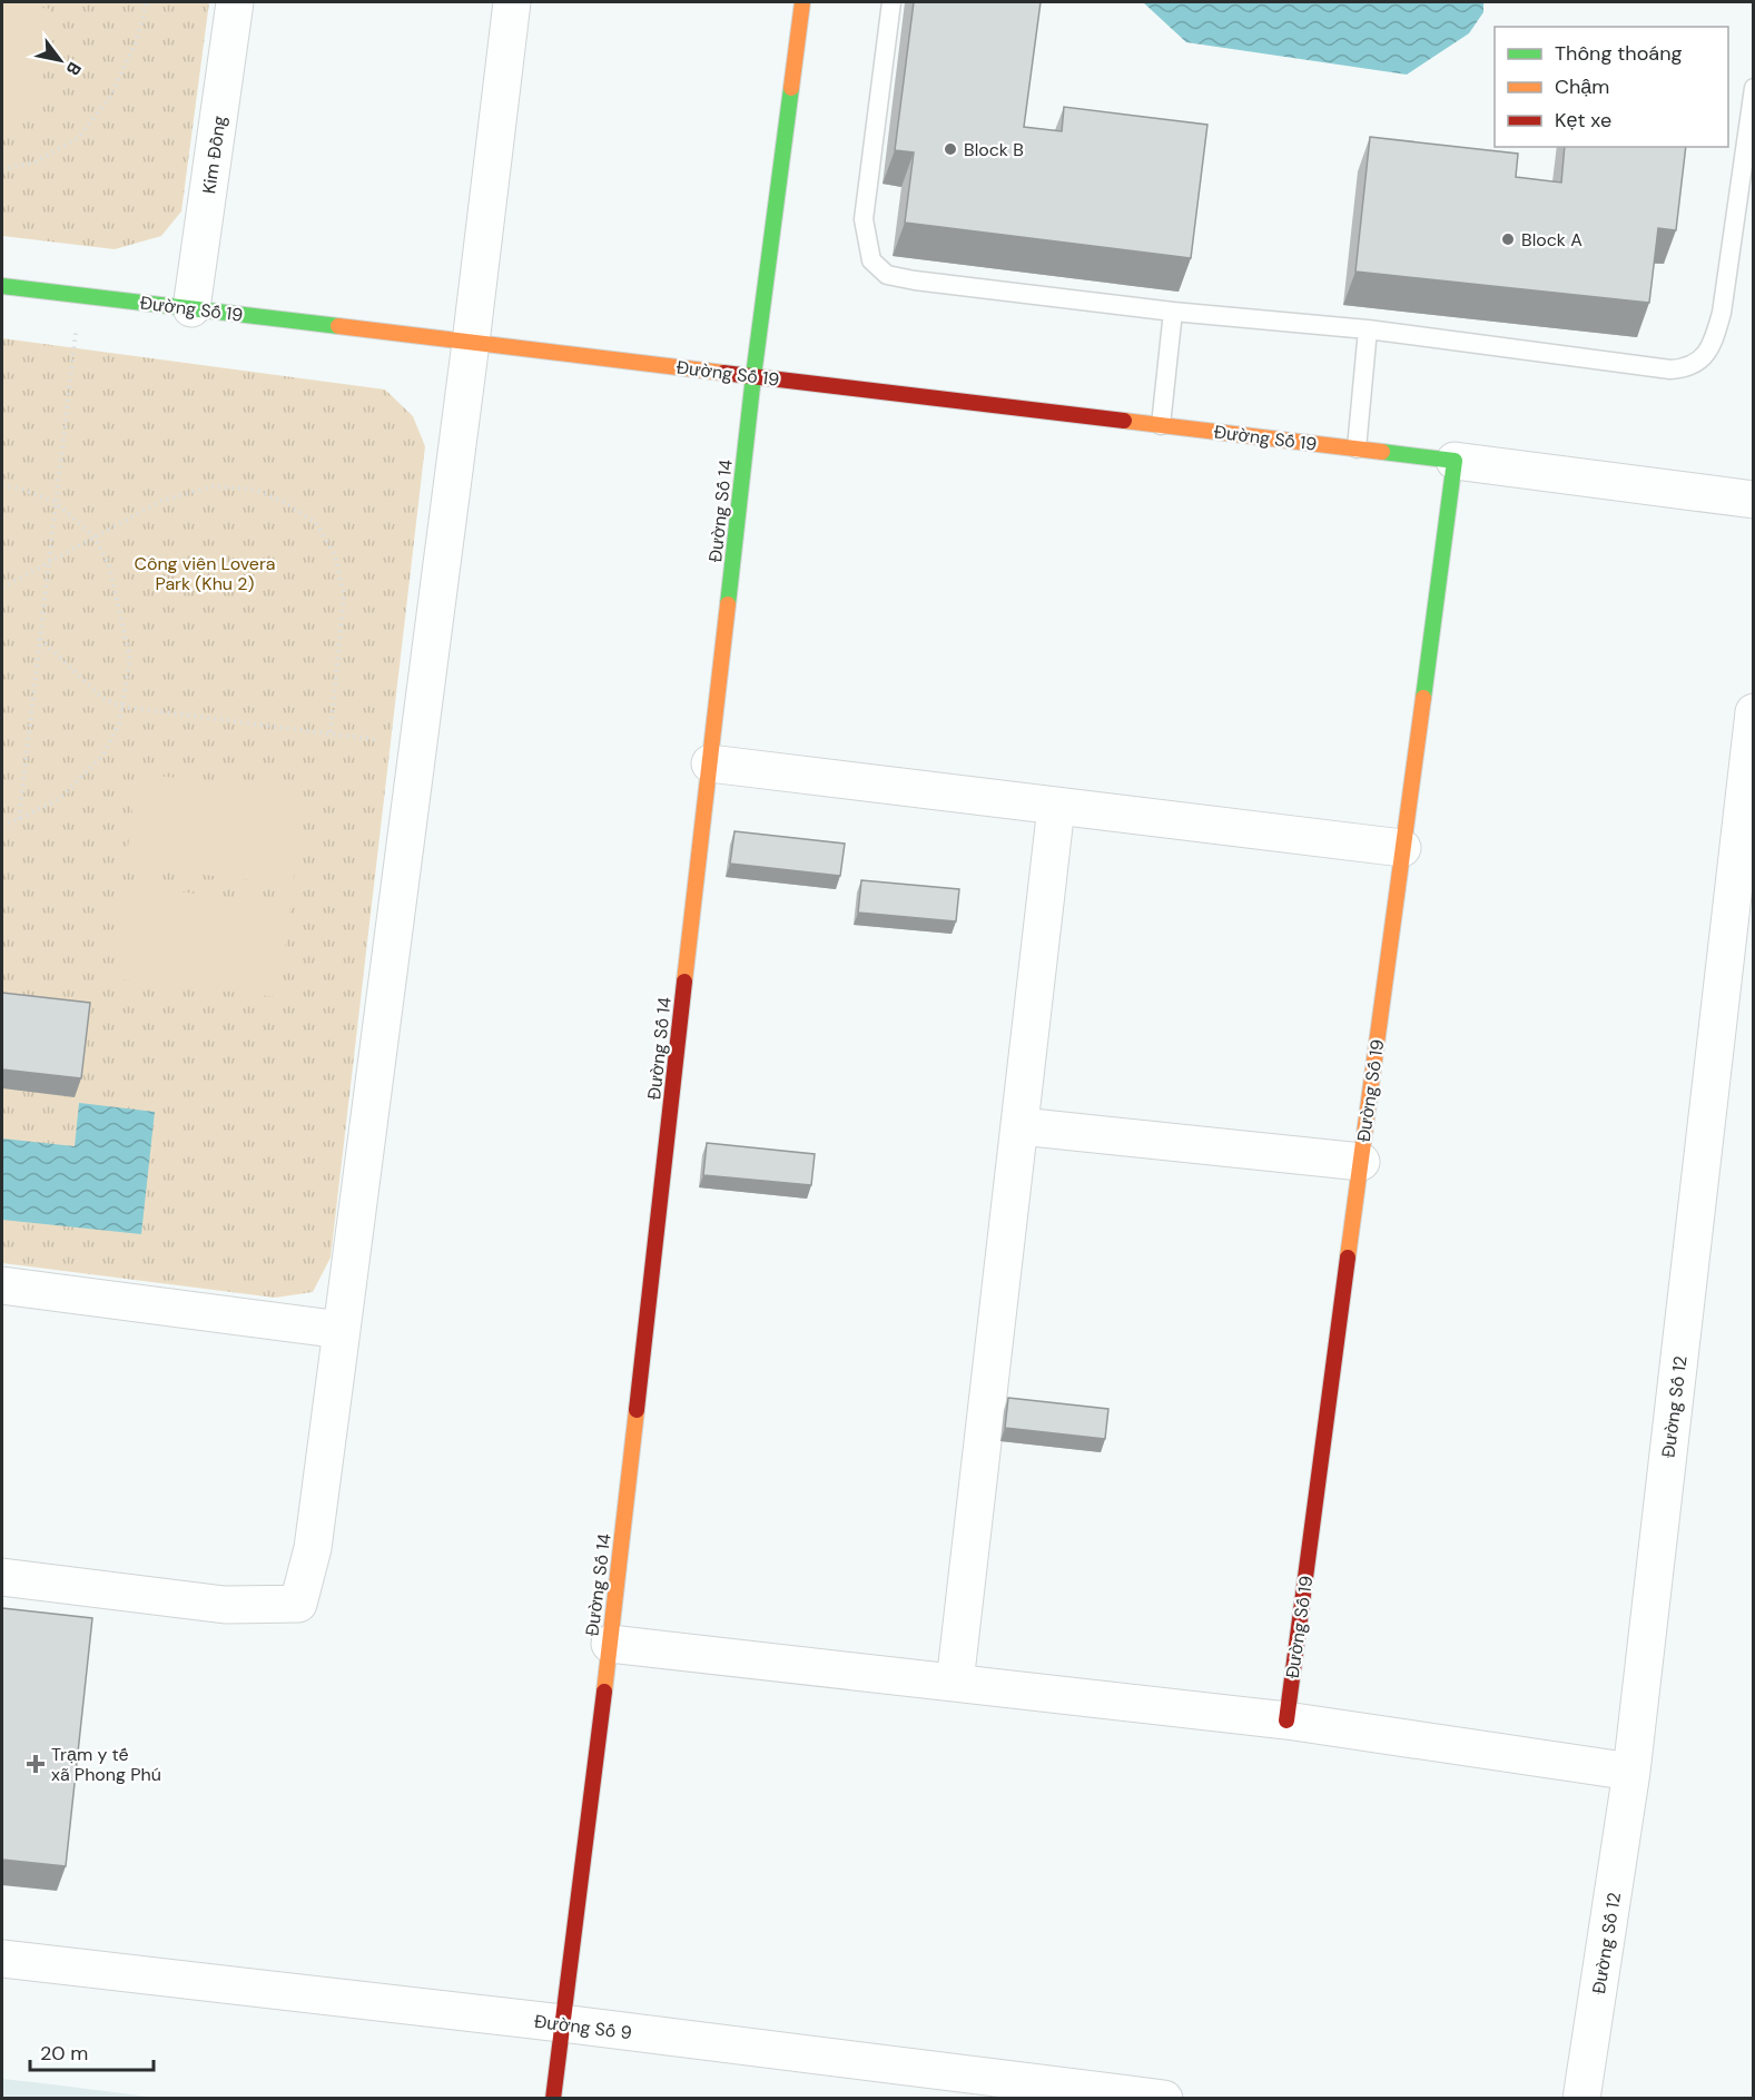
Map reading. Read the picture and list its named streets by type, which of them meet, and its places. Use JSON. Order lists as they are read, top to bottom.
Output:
{
  "streets": {
    "street": [
      "Kim Đồng",
      "Đường Số 19",
      "Đường Số 14",
      "Đường Số 12",
      "Đường Số 9"
    ]
  },
  "crossings": [
    ["Kim Đồng", "Đường Số 19"],
    ["Đường Số 19", "Đường Số 14"],
    ["Đường Số 14", "Đường Số 9"]
  ],
  "parks": ["Công viên Lovera Park (Khu 2)"],
  "places": {
    "other": ["Block B", "Block A"],
    "health": ["Trạm y tế xã Phong Phú"]
  },
  "legend": ["Thông thoáng", "Chậm", "Kẹt xe"],
  "scale_bar": "20 m",
  "north": "bottom right"
}
